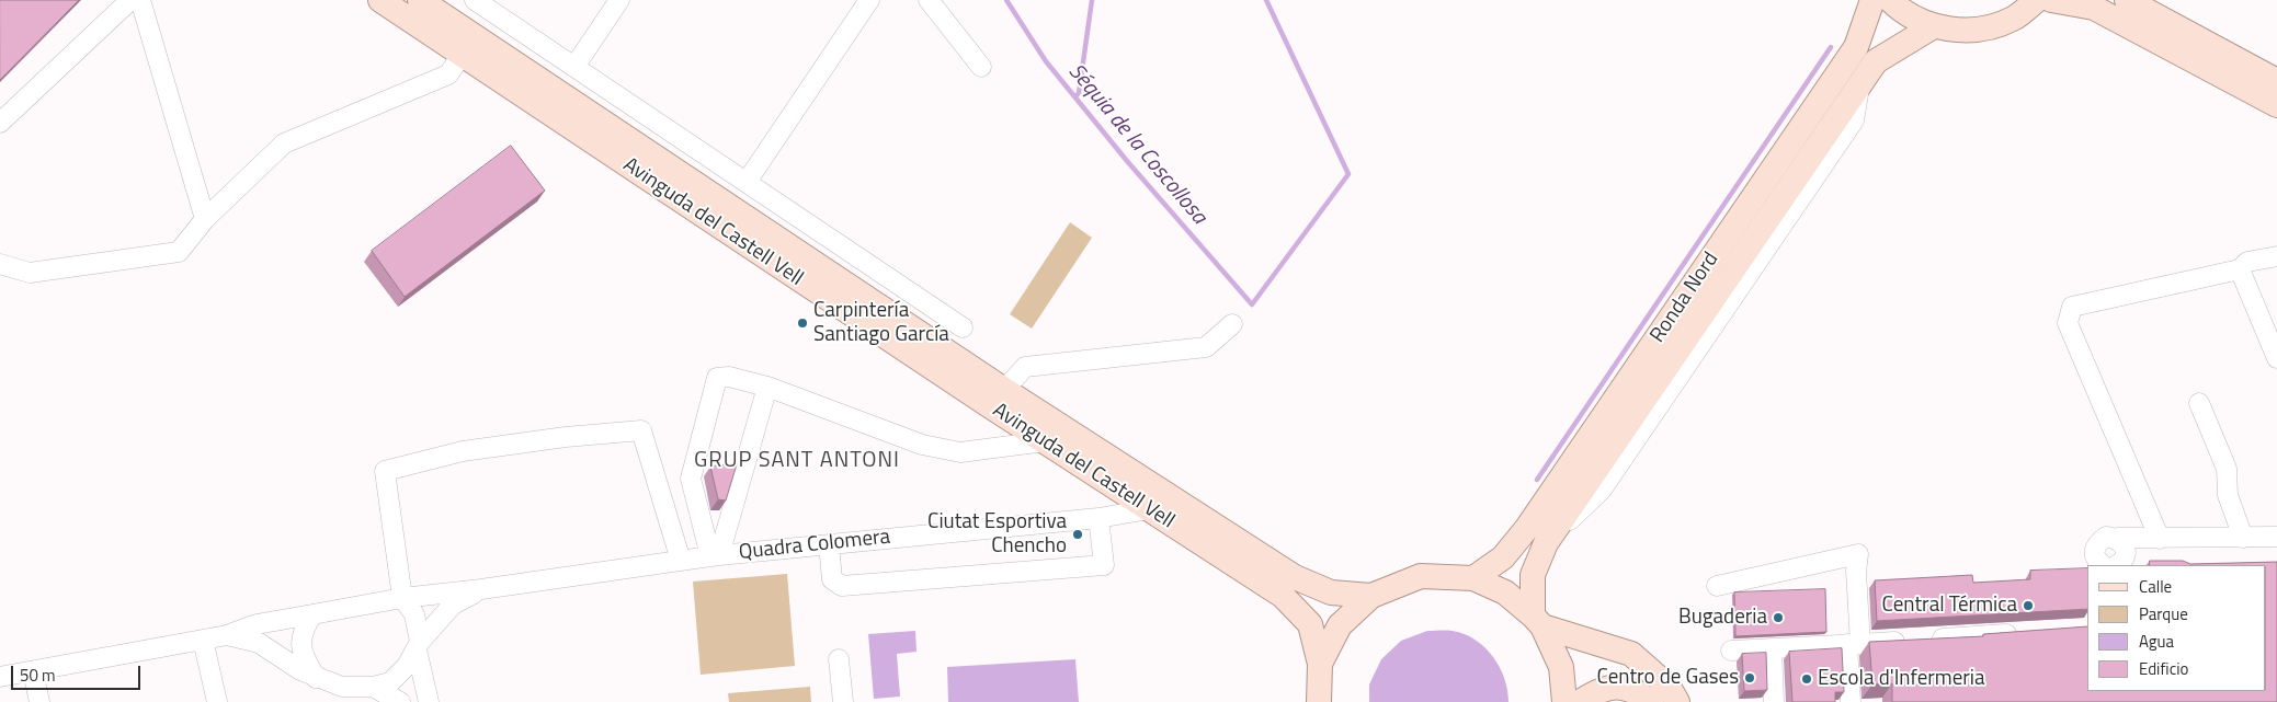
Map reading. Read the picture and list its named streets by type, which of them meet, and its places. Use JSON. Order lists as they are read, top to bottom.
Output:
{
  "streets": {
    "main road": ["Avinguda del Castell Vell", "Ronda Nord"],
    "street": ["Quadra Colomera"]
  },
  "crossings": [
    ["Avinguda del Castell Vell", "Quadra Colomera"]
  ],
  "districts": ["GRUP SANT ANTONI"],
  "water": ["Séquia de la Coscollosa"],
  "places": [
    "Carpintería Santiago García",
    "Ciutat Esportiva Chencho",
    "Central Térmica",
    "Bugaderia",
    "Centro de Gases",
    "Escola d'Infermeria"
  ],
  "legend": [
    "Calle",
    "Parque",
    "Agua",
    "Edificio"
  ],
  "scale_bar": "50 m"
}
